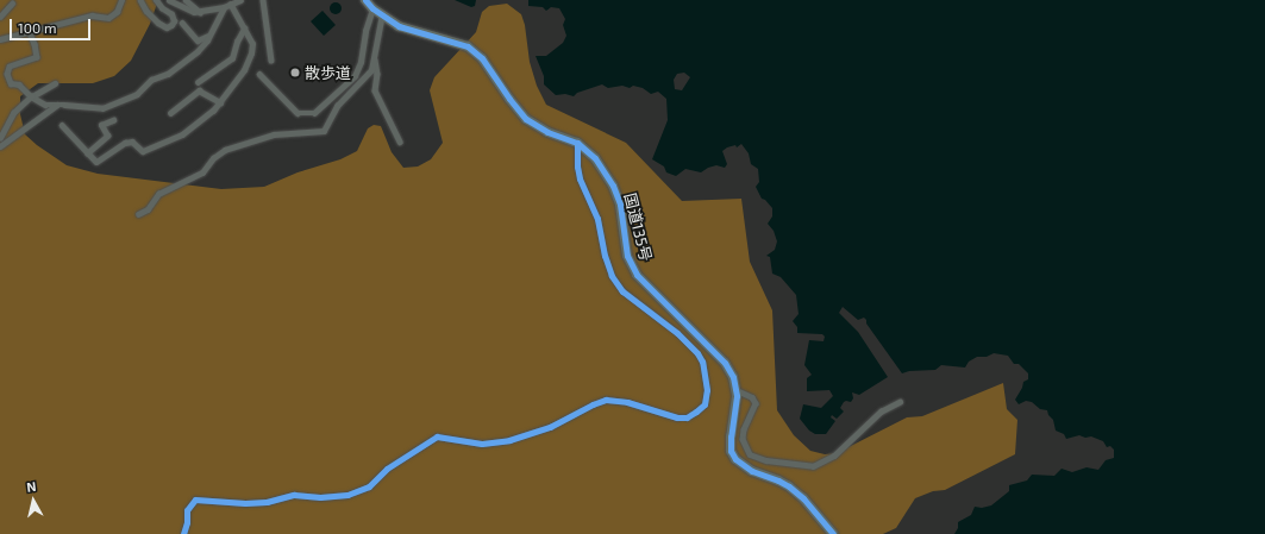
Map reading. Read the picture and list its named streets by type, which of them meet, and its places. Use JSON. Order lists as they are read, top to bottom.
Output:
{
  "streets": {
    "highway": ["国道135号"]
  },
  "places": ["散歩道"],
  "scale_bar": "100 m",
  "north": "top"
}
